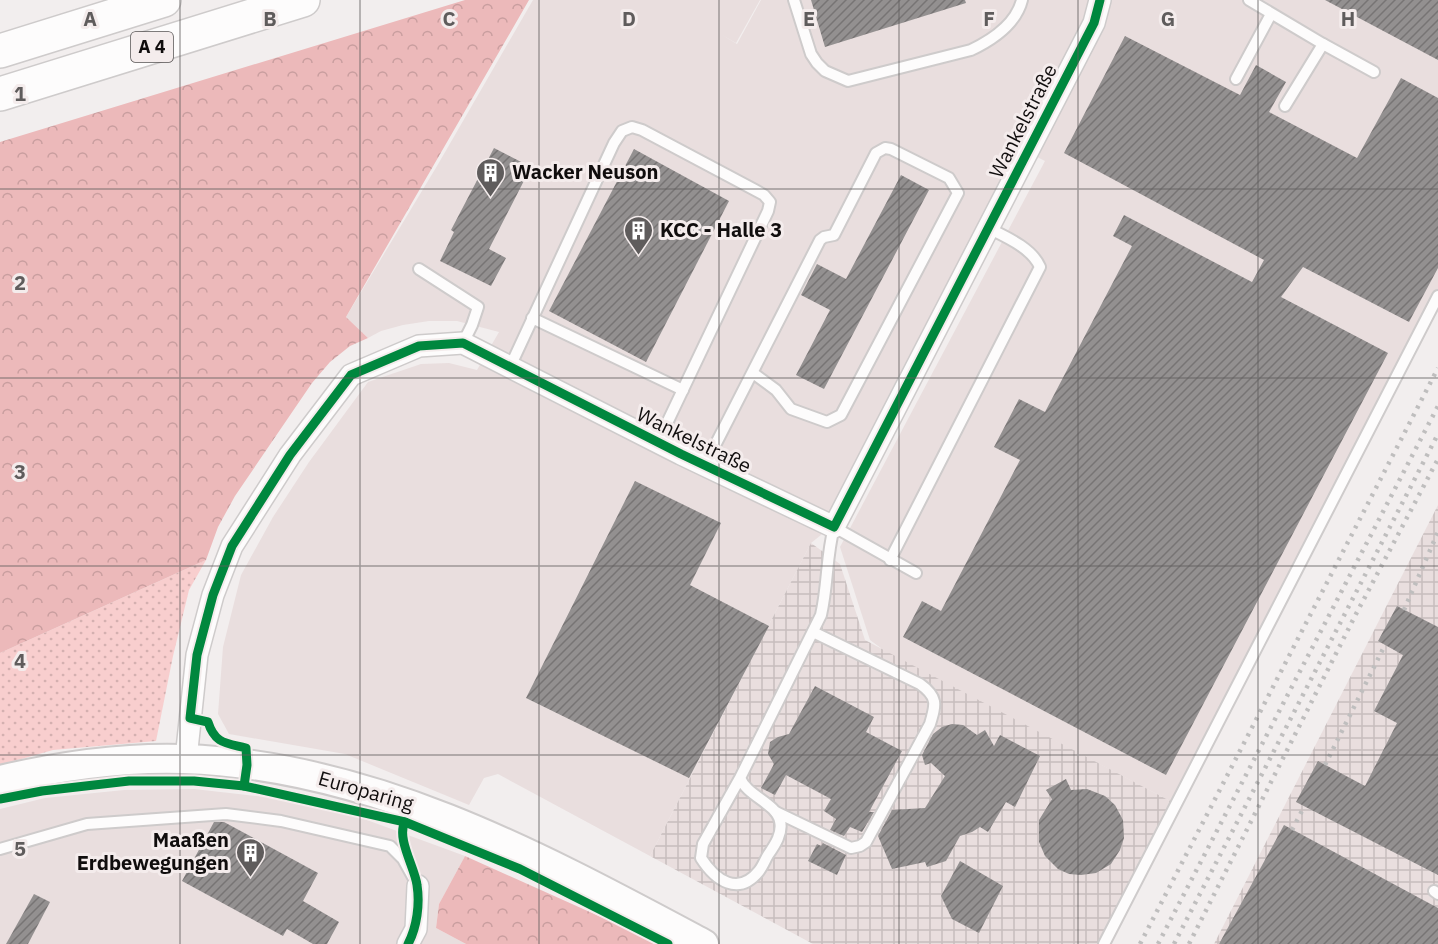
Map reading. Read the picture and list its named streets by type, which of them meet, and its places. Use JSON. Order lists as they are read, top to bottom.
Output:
{
  "streets": {
    "highway": ["A 4"],
    "street": ["Wankelstraße", "Europaring"]
  },
  "places": {
    "building": ["Wacker Neuson", "KCC - Halle 3", "Maaßen Erdbewegungen"]
  },
  "grid": {
    "columns": [
      "A",
      "B",
      "C",
      "D",
      "E",
      "F",
      "G",
      "H"
    ],
    "rows": [
      "1",
      "2",
      "3",
      "4",
      "5"
    ]
  }
}
